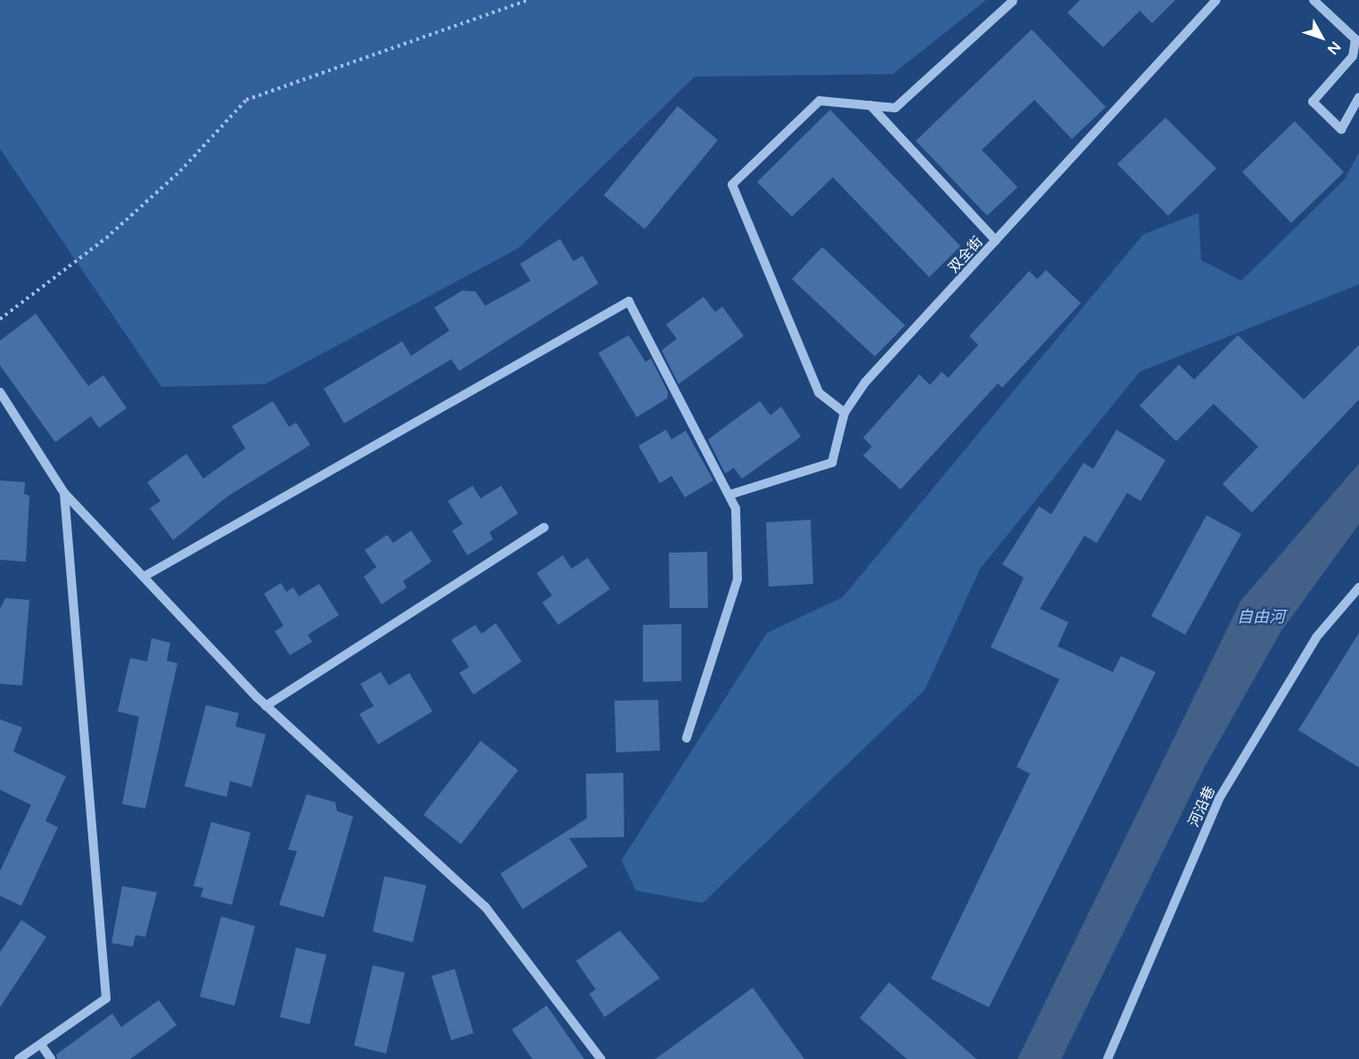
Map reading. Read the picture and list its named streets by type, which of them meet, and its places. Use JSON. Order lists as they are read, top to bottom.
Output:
{
  "streets": {
    "street": ["双全街", "河沿巷"]
  },
  "water": ["自由河"],
  "north": "bottom right"
}
